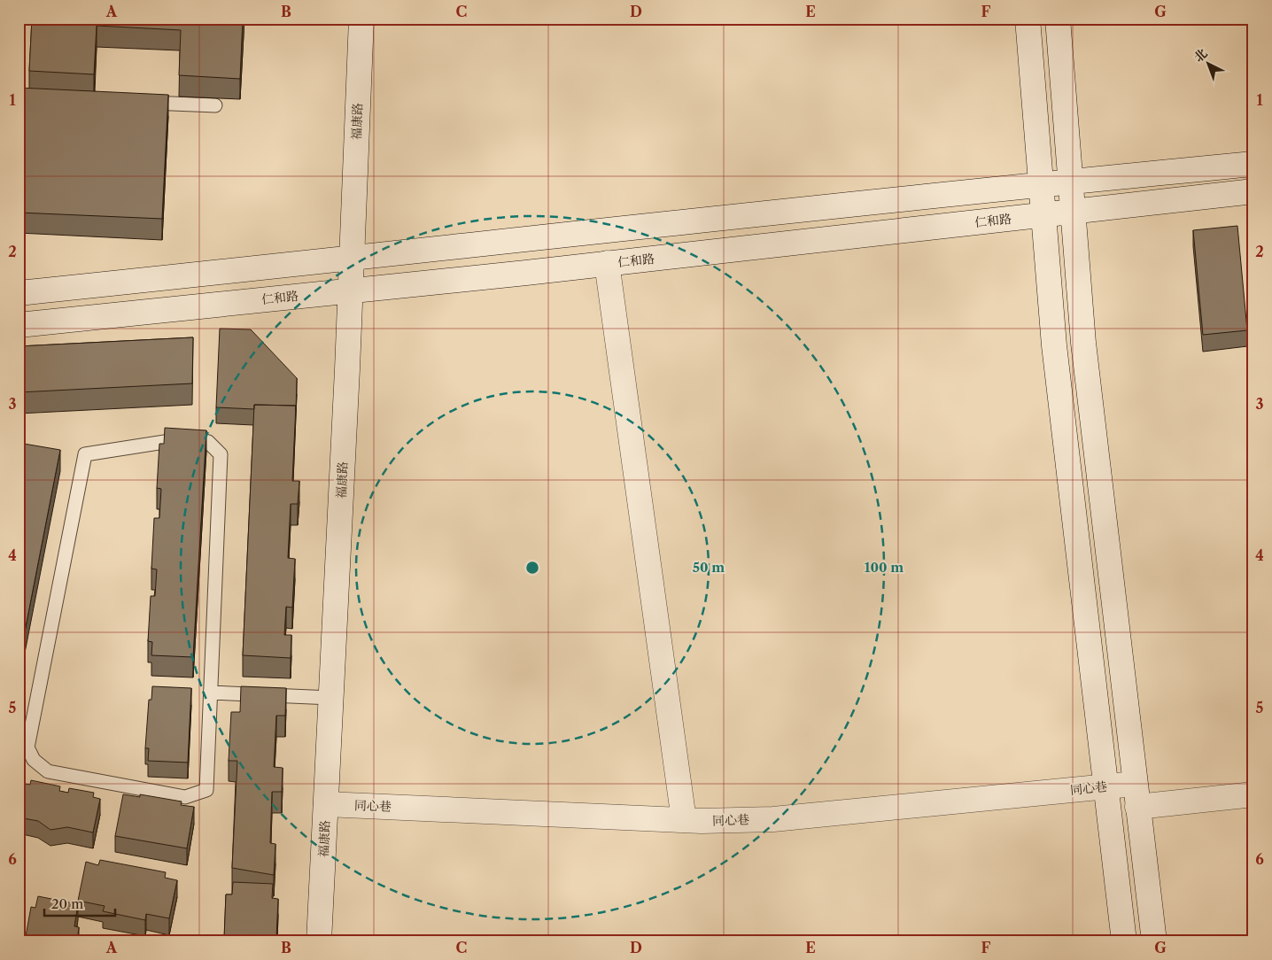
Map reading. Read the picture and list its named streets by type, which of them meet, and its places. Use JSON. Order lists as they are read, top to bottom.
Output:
{
  "streets": {
    "street": ["福康路", "仁和路", "同心巷"]
  },
  "crossings": [
    ["福康路", "仁和路"],
    ["福康路", "同心巷"]
  ],
  "scale_bar": "20 m",
  "north": "top left",
  "grid": {
    "columns": [
      "A",
      "B",
      "C",
      "D",
      "E",
      "F",
      "G"
    ],
    "rows": [
      "1",
      "2",
      "3",
      "4",
      "5",
      "6"
    ]
  },
  "rings": ["50 m", "100 m"]
}
